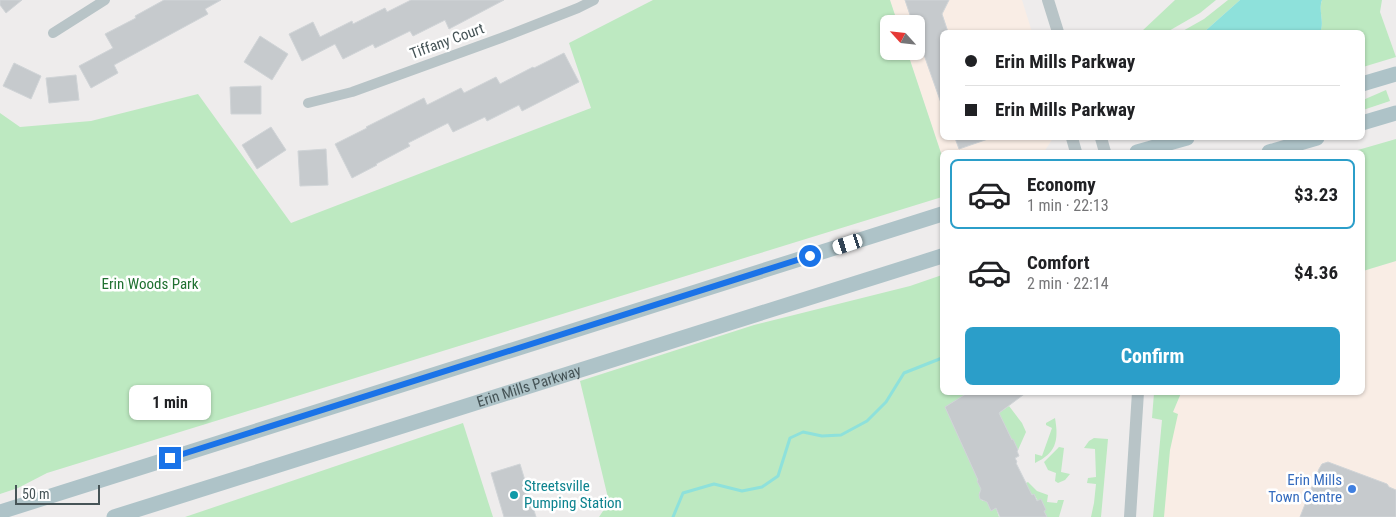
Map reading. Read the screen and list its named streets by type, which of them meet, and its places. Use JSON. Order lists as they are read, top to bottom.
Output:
{
  "streets": {
    "main road": ["Erin Mills Parkway"],
    "street": ["Tiffany Court"]
  },
  "parks": ["Erin Woods Park"],
  "places": ["Erin Mills Town Centre", "Streetsville Pumping Station"],
  "scale_bar": "50 m",
  "north": "top left",
  "page": {
    "banner": ["Erin Mills Parkway", "Erin Mills Parkway"],
    "list": [
      {
        "name": "Economy",
        "note": "1 min · 22:13",
        "value": "$3.23"
      },
      {
        "name": "Comfort",
        "note": "2 min · 22:14",
        "value": "$4.36"
      }
    ],
    "buttons": "Confirm",
    "bubble": "1 min",
    "scale": "50 m"
  }
}
